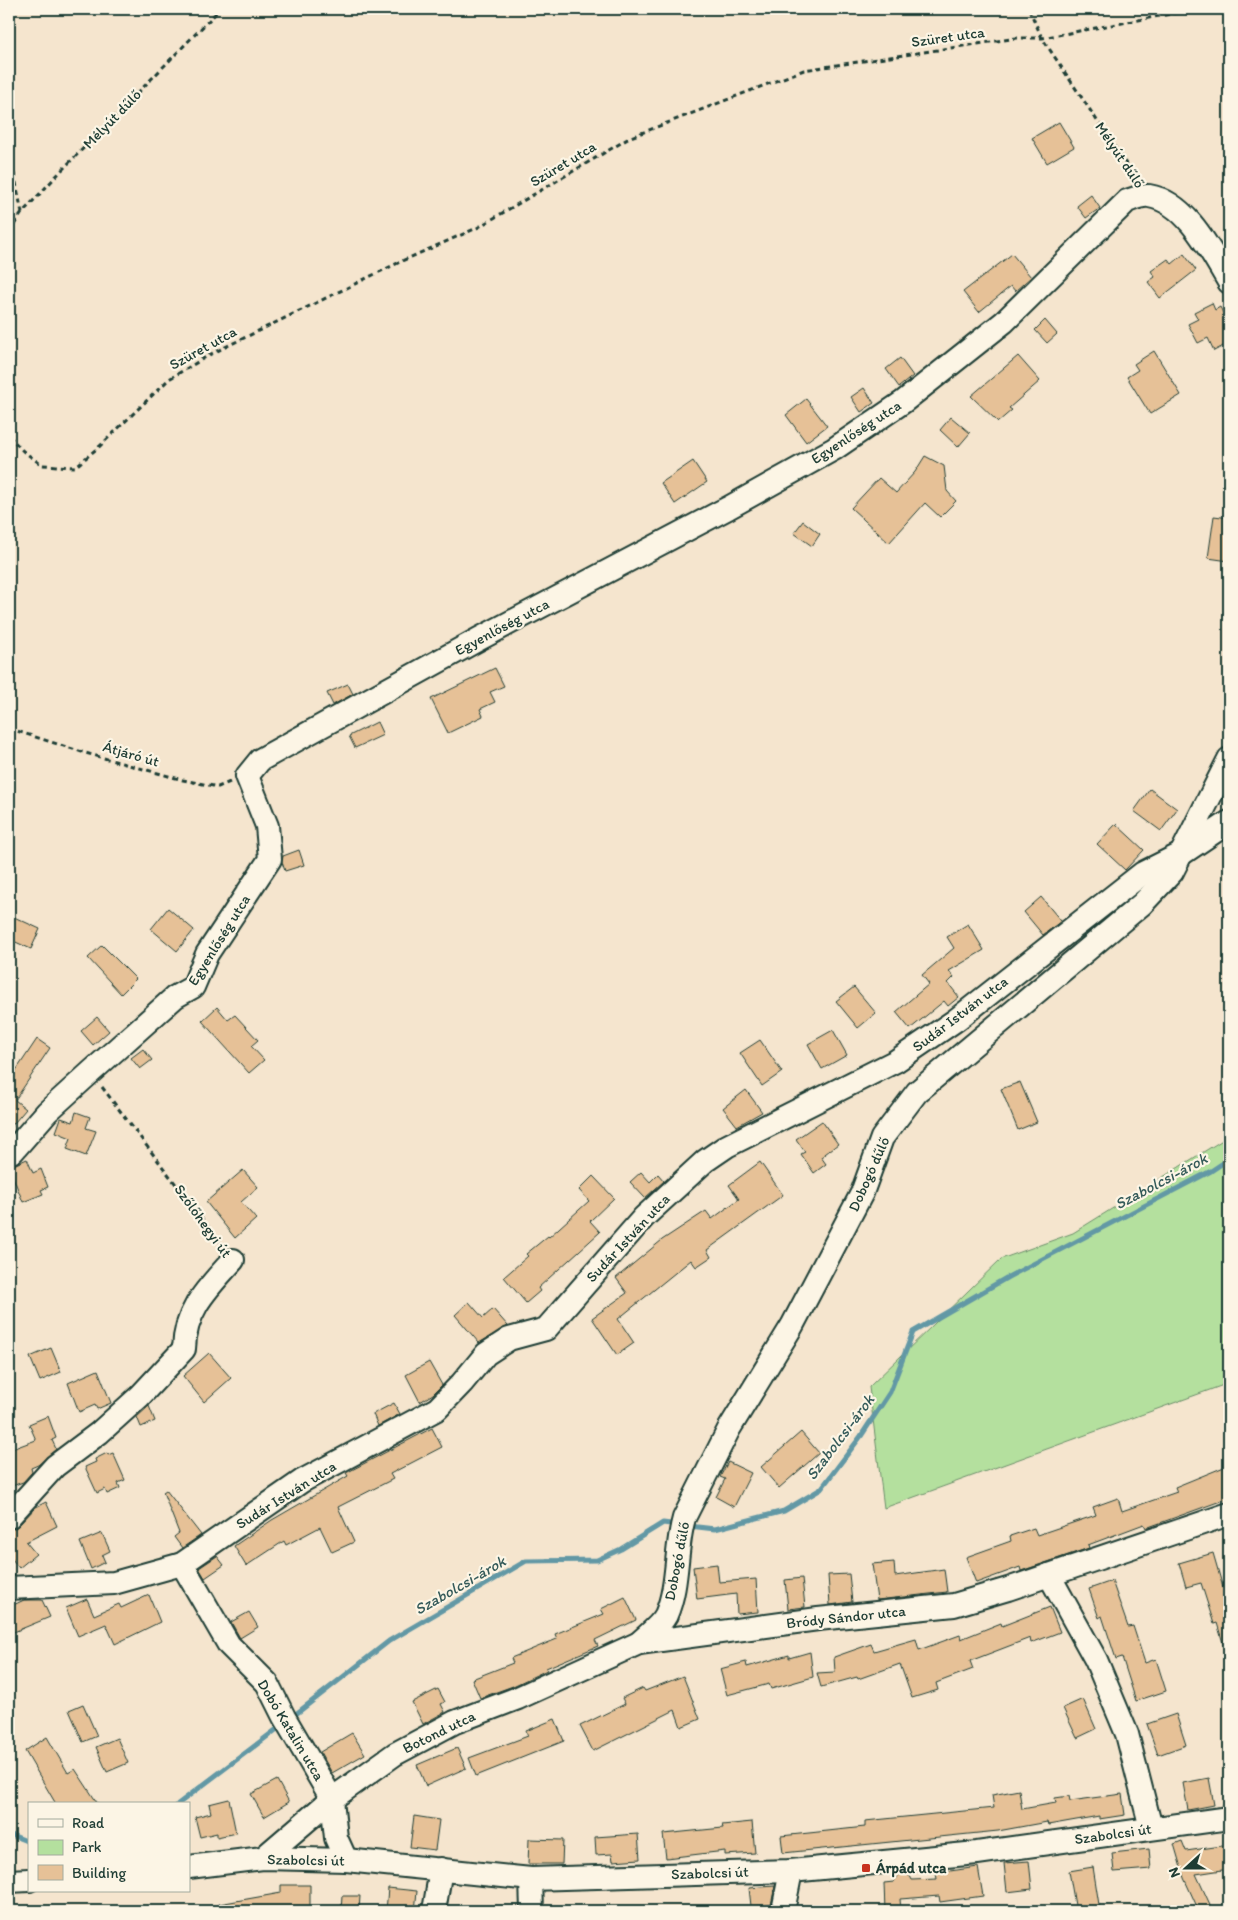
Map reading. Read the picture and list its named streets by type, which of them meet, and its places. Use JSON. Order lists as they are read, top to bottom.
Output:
{
  "streets": {
    "street": [
      "Mélyút dűlő",
      "Egyenlőség utca",
      "Sudár István utca",
      "Dobogó dűlő",
      "Szőlőhegyi út",
      "Bródy Sándor utca",
      "Dobó Katalin utca",
      "Botond utca",
      "Szabolcsi út"
    ],
    "path": ["Szüret utca", "Átjáró út"]
  },
  "crossings": [
    ["Szüret utca", "Mélyút dűlő"],
    ["Mélyút dűlő", "Egyenlőség utca"],
    ["Egyenlőség utca", "Átjáró út"],
    ["Egyenlőség utca", "Szőlőhegyi út"],
    ["Sudár István utca", "Dobogó dűlő"],
    ["Sudár István utca", "Dobó Katalin utca"],
    ["Dobogó dűlő", "Bródy Sándor utca"],
    ["Dobogó dűlő", "Botond utca"],
    ["Bródy Sándor utca", "Botond utca"],
    ["Dobó Katalin utca", "Botond utca"],
    ["Botond utca", "Szabolcsi út"]
  ],
  "water": ["Szabolcsi-árok"],
  "places": {
    "transit": ["Árpád utca"]
  },
  "legend": ["Road", "Park", "Building"],
  "north": "left"
}
